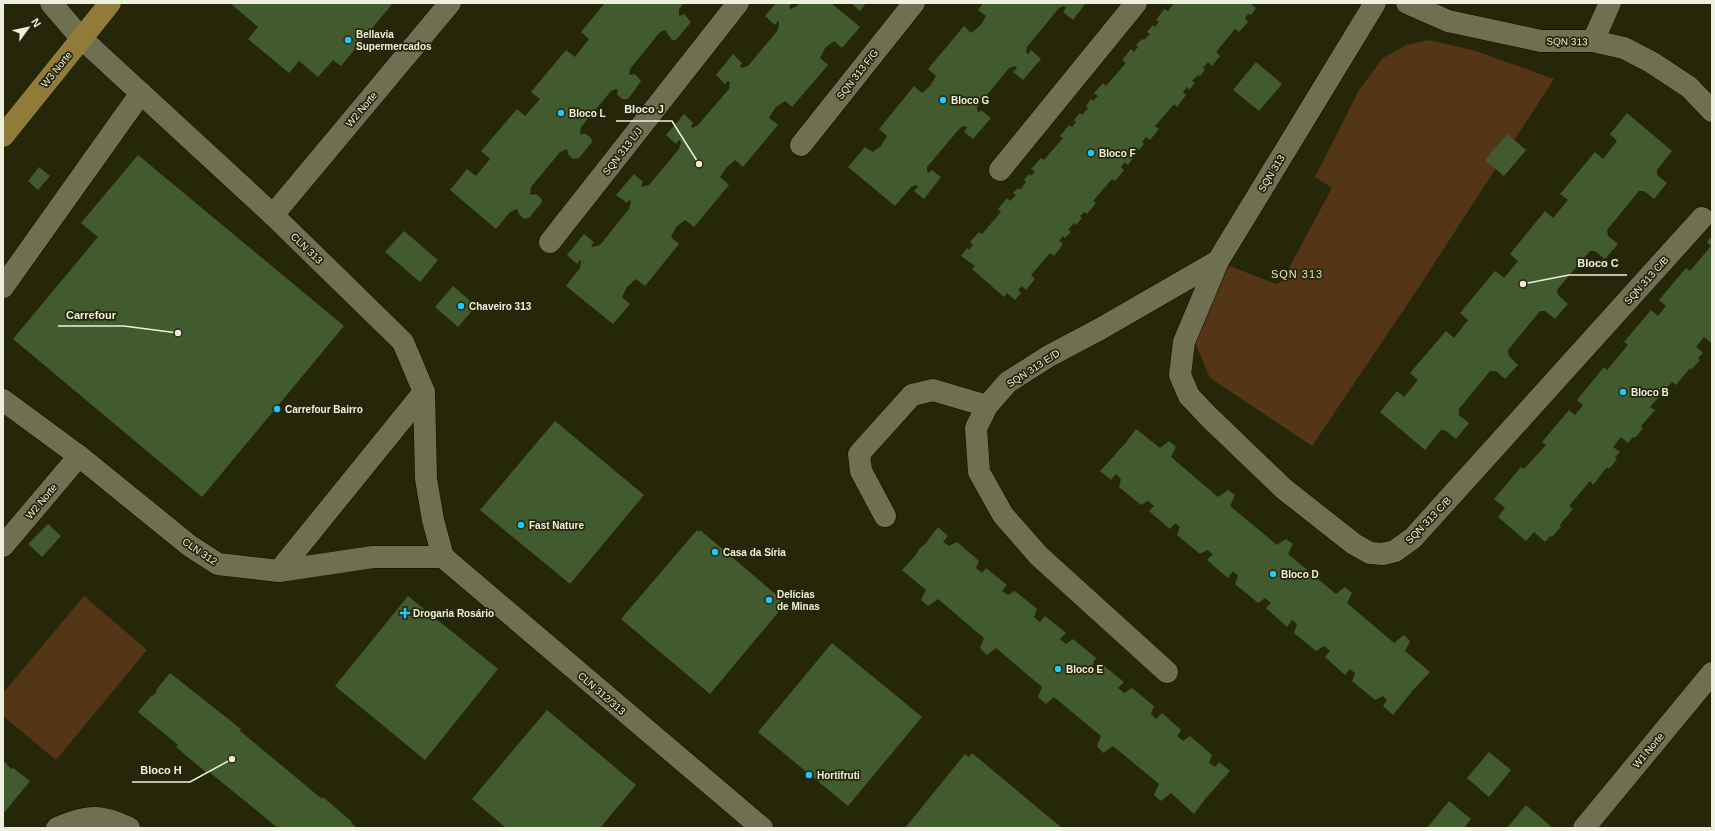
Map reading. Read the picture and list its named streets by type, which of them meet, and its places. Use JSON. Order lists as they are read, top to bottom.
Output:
{
  "streets": {
    "main road": ["W3 Norte"],
    "street": [
      "SQN 313",
      "SQN 313 F/G",
      "W2 Norte",
      "SQN 313 L/J",
      "CLN 313",
      "SQN 313 C/B",
      "SQN 313 E/D",
      "CLN 312",
      "CLN 312/313",
      "W1 Norte"
    ]
  },
  "crossings": [
    ["SQN 313", "SQN 313 C/B"],
    ["SQN 313", "SQN 313 E/D"],
    ["W3 Norte", "CLN 313"],
    ["W2 Norte", "CLN 313"],
    ["W2 Norte", "CLN 312"],
    ["CLN 313", "CLN 312"],
    ["CLN 313", "CLN 312/313"],
    ["SQN 313 C/B", "SQN 313 E/D"],
    ["CLN 312", "CLN 312/313"]
  ],
  "districts": ["SQN 313"],
  "places": {
    "other": [
      "Bellavia Supermercados",
      "Bloco G",
      "Bloco L",
      "Bloco F",
      "Bloco J",
      "Bloco C",
      "Chaveiro 313",
      "Carrefour",
      "Bloco B",
      "Carrefour Bairro",
      "Fast Nature",
      "Casa da Síria",
      "Bloco D",
      "Delícias de Minas",
      "Bloco E",
      "Bloco H",
      "Hortifruti"
    ],
    "health": ["Drogaria Rosário"]
  },
  "north": "top right"
}
